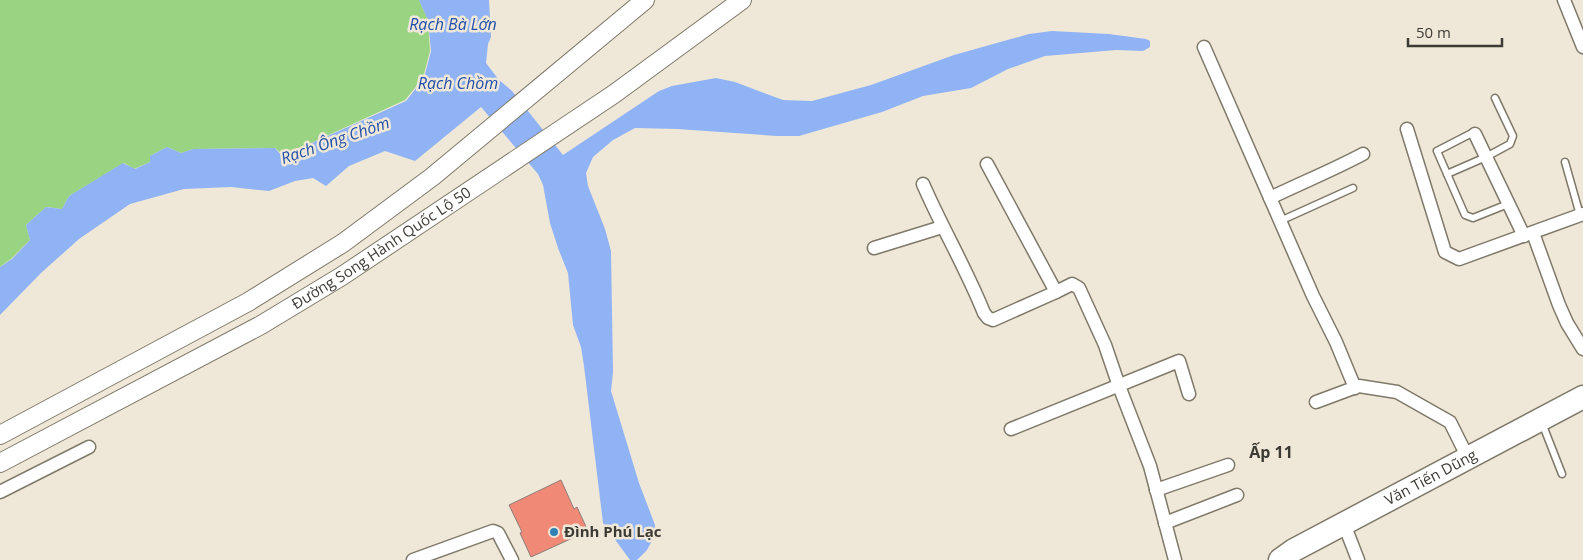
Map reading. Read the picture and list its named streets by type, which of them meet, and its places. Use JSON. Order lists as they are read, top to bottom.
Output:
{
  "streets": {
    "highway": ["Văn Tiến Dũng"],
    "main road": ["Đường Song Hành Quốc Lộ 50"]
  },
  "districts": ["Ấp 11"],
  "water": ["Rạch Bà Lớn", "Rạch Chồm", "Rạch Ông Chồm"],
  "places": ["Đình Phú Lạc"],
  "scale_bar": "50 m"
}
